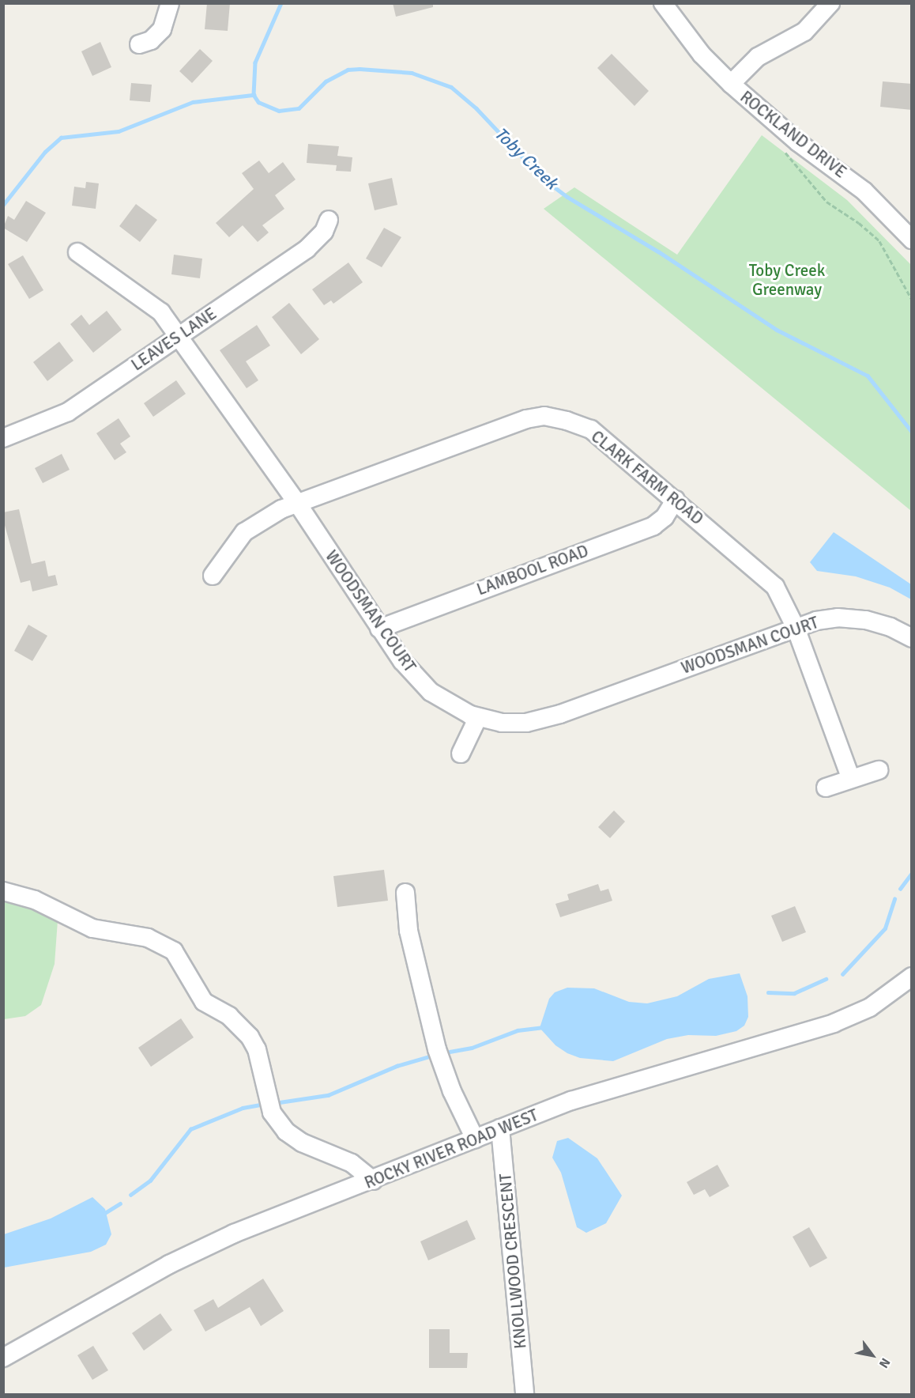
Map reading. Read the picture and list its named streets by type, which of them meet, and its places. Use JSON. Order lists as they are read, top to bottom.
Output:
{
  "streets": {
    "street": [
      "ROCKLAND DRIVE",
      "LEAVES LANE",
      "CLARK FARM ROAD",
      "LAMBOOL ROAD",
      "WOODSMAN COURT",
      "ROCKY RIVER ROAD WEST",
      "KNOLLWOOD CRESCENT"
    ]
  },
  "crossings": [
    ["LEAVES LANE", "WOODSMAN COURT"],
    ["CLARK FARM ROAD", "LAMBOOL ROAD"],
    ["CLARK FARM ROAD", "WOODSMAN COURT"],
    ["LAMBOOL ROAD", "WOODSMAN COURT"],
    ["ROCKY RIVER ROAD WEST", "KNOLLWOOD CRESCENT"]
  ],
  "water": ["Toby Creek"],
  "parks": ["Toby Creek Greenway"],
  "north": "bottom right"
}
